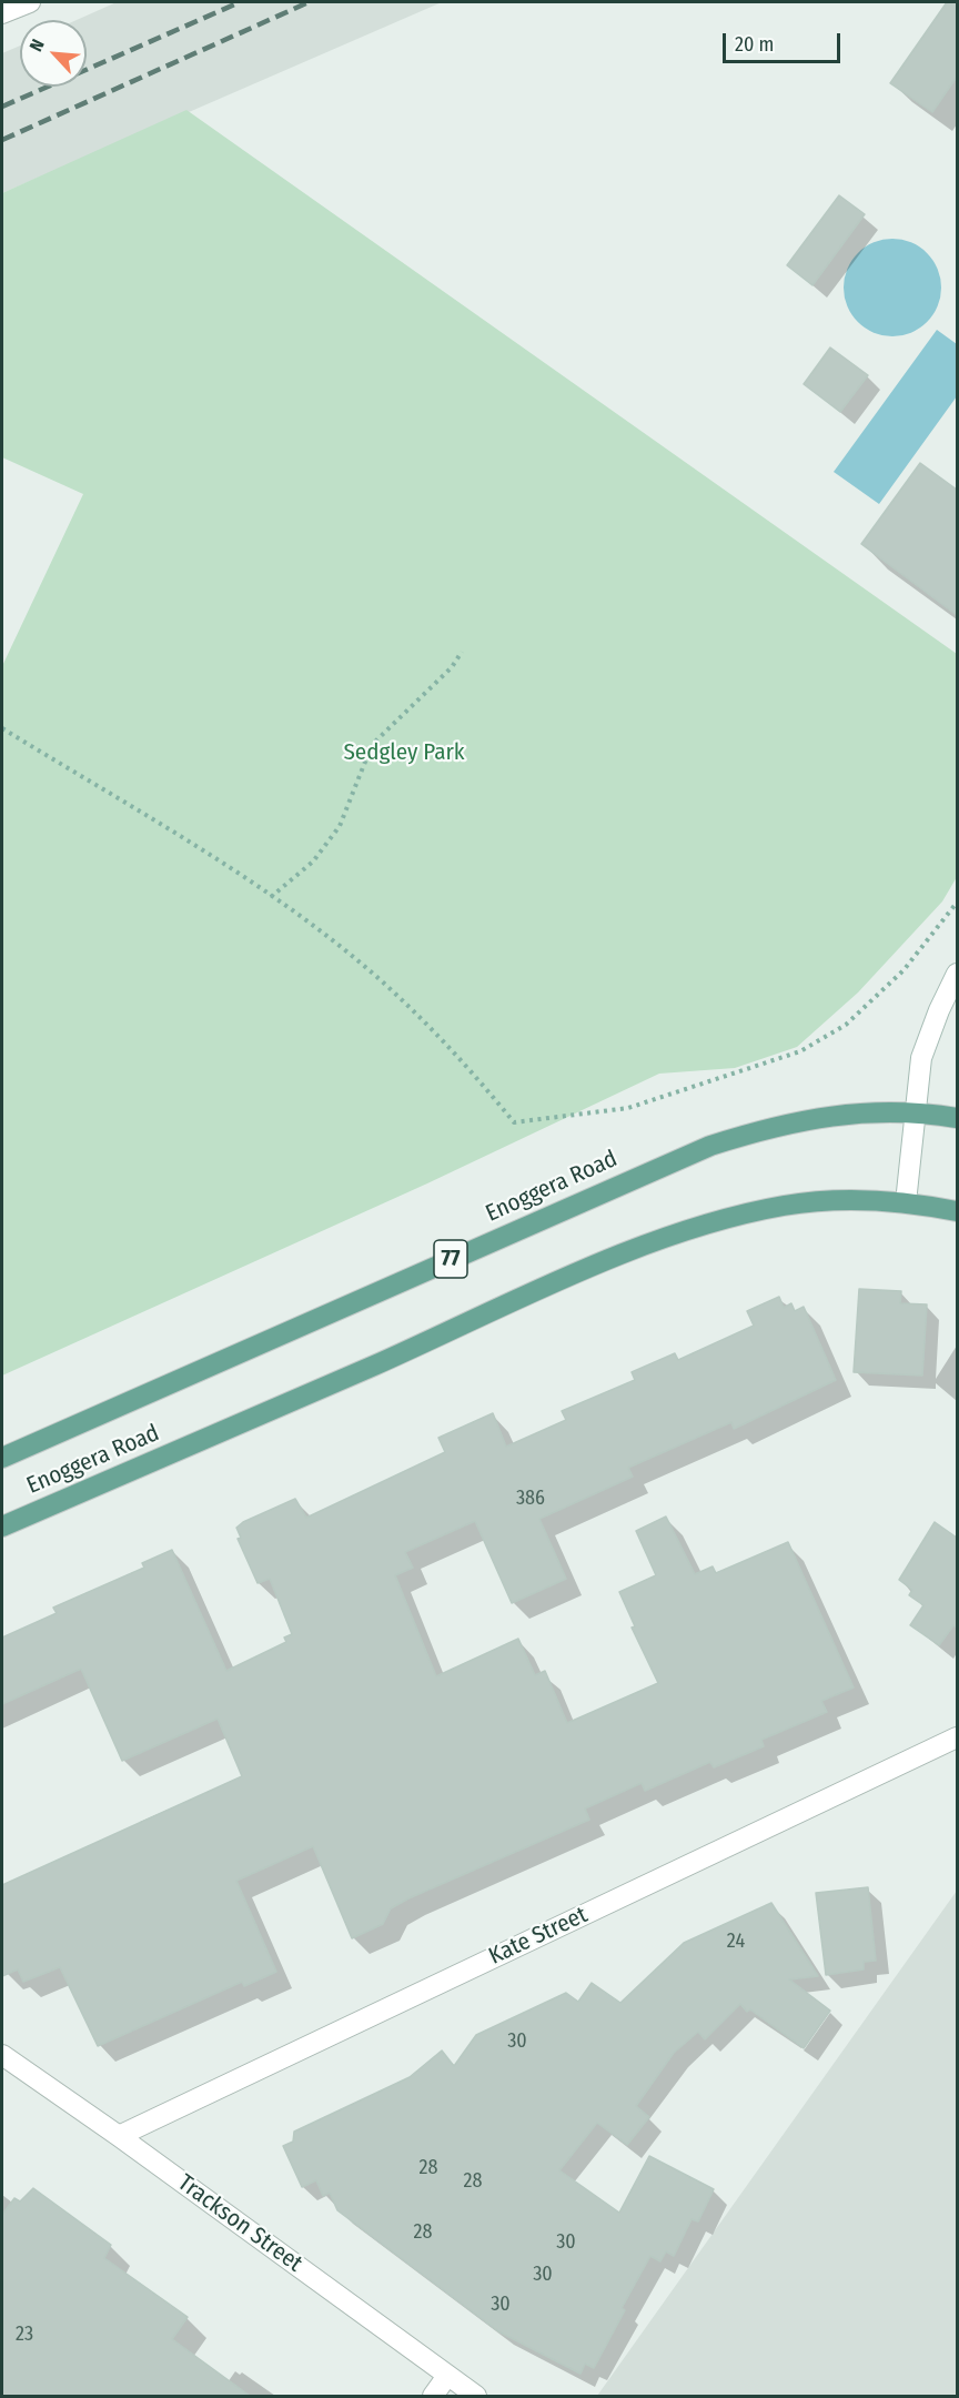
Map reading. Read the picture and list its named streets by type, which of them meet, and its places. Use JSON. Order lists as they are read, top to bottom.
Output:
{
  "streets": {
    "main road": ["Enoggera Road", "77"],
    "street": ["Kate Street", "Trackson Street"]
  },
  "crossings": [
    ["Kate Street", "Trackson Street"]
  ],
  "parks": ["Sedgley Park"],
  "house_numbers": [
    "386",
    "24",
    "30",
    "28",
    "28",
    "28",
    "30",
    "30",
    "30",
    "23"
  ],
  "scale_bar": "20 m",
  "north": "top left"
}
